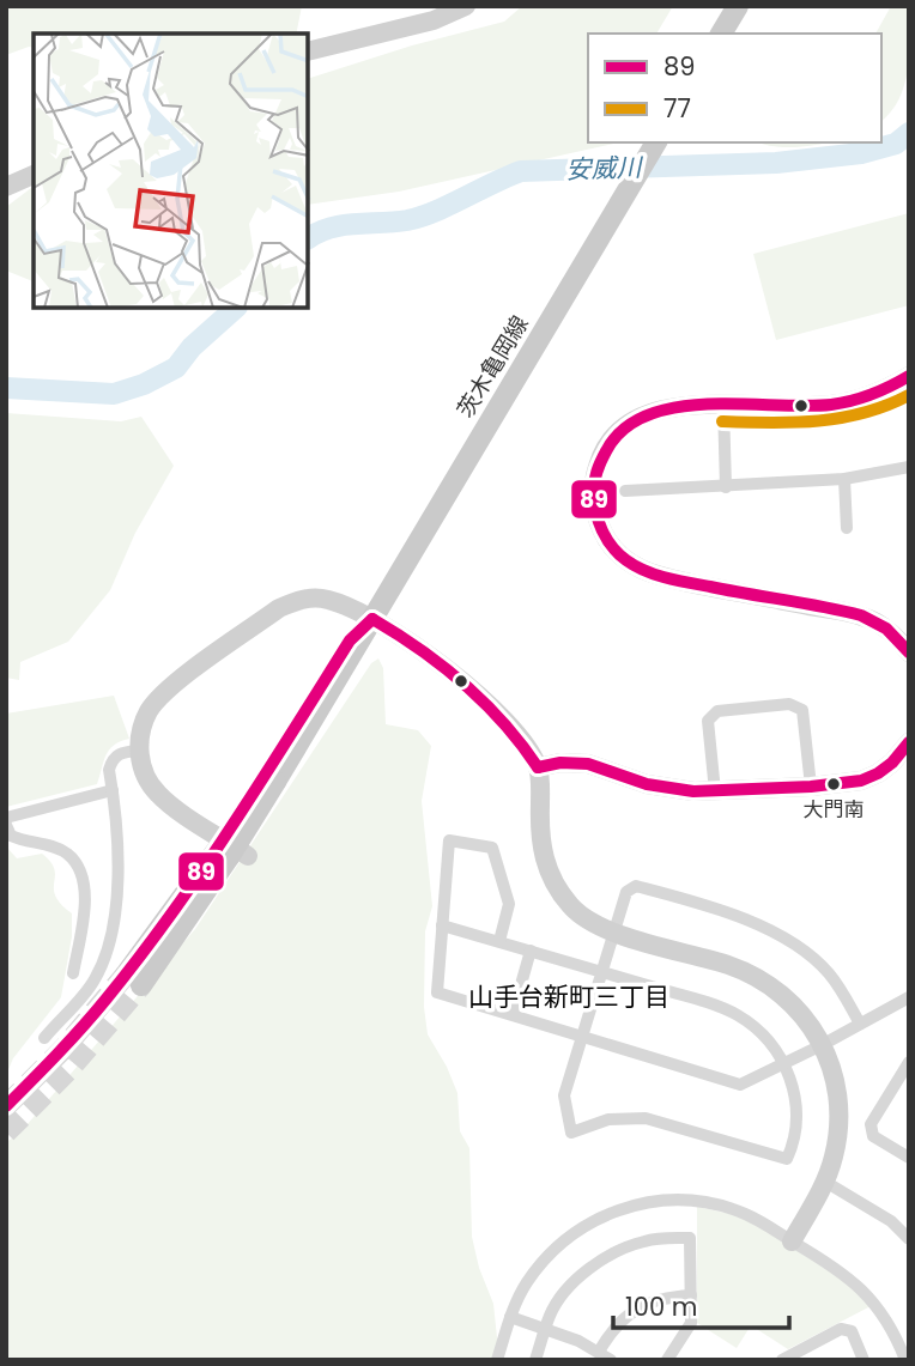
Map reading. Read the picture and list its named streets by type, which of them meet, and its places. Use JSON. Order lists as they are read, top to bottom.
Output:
{
  "streets": {
    "main road": ["茨木亀岡線"]
  },
  "districts": ["山手台新町三丁目"],
  "water": ["安威川"],
  "places": ["大門南"],
  "lines": ["transit line 89", "transit line 77"],
  "legend": ["89", "77"],
  "scale_bar": "100 m"
}
